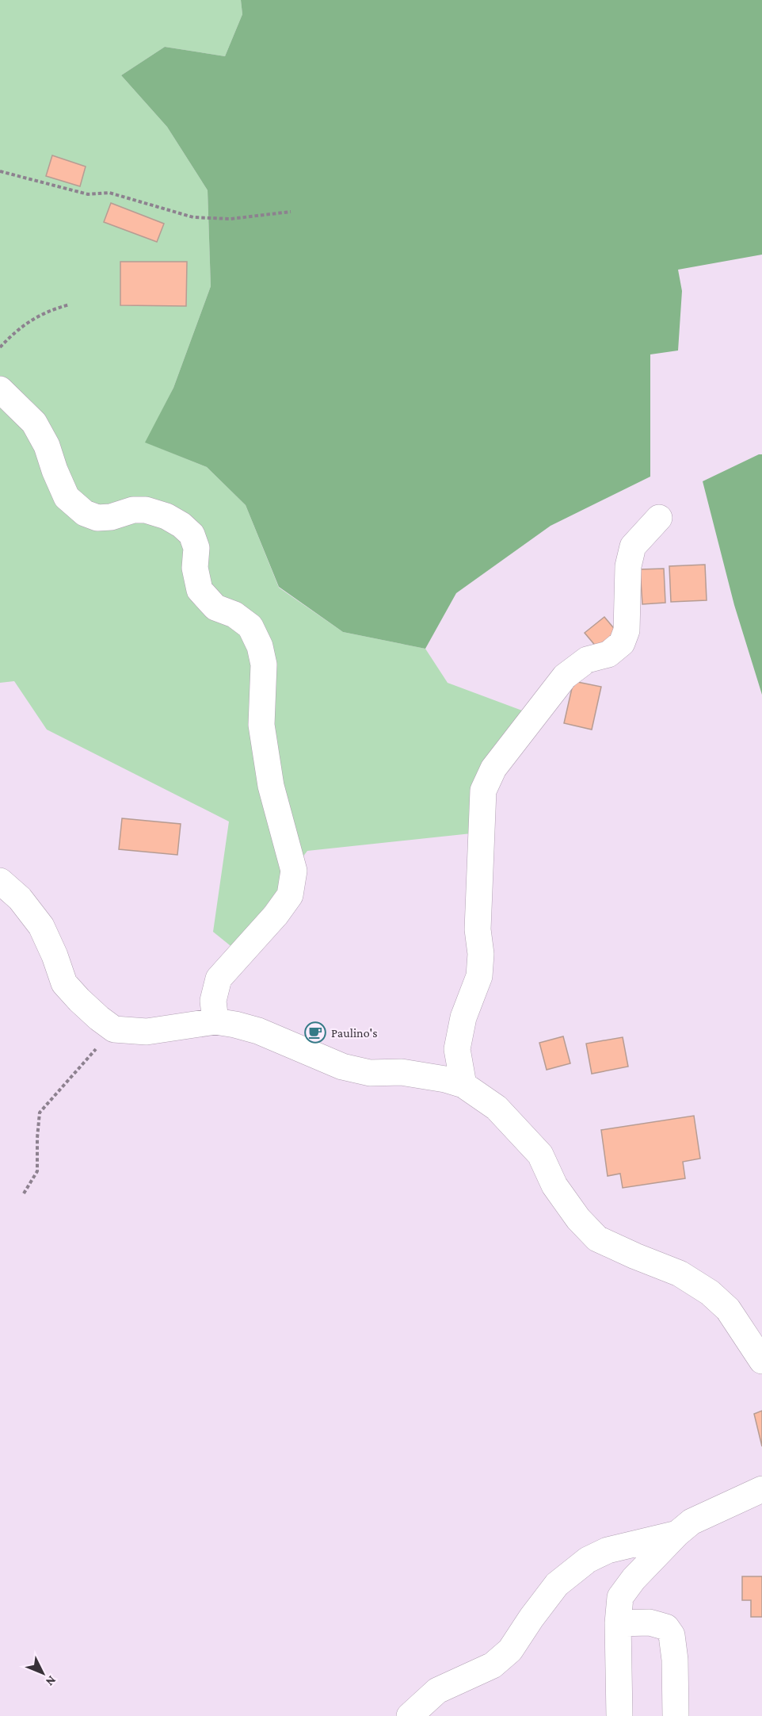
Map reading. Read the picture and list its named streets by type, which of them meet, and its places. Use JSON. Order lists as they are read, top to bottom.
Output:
{
  "places": {
    "cafe": ["Paulino's"]
  },
  "north": "bottom right"
}
